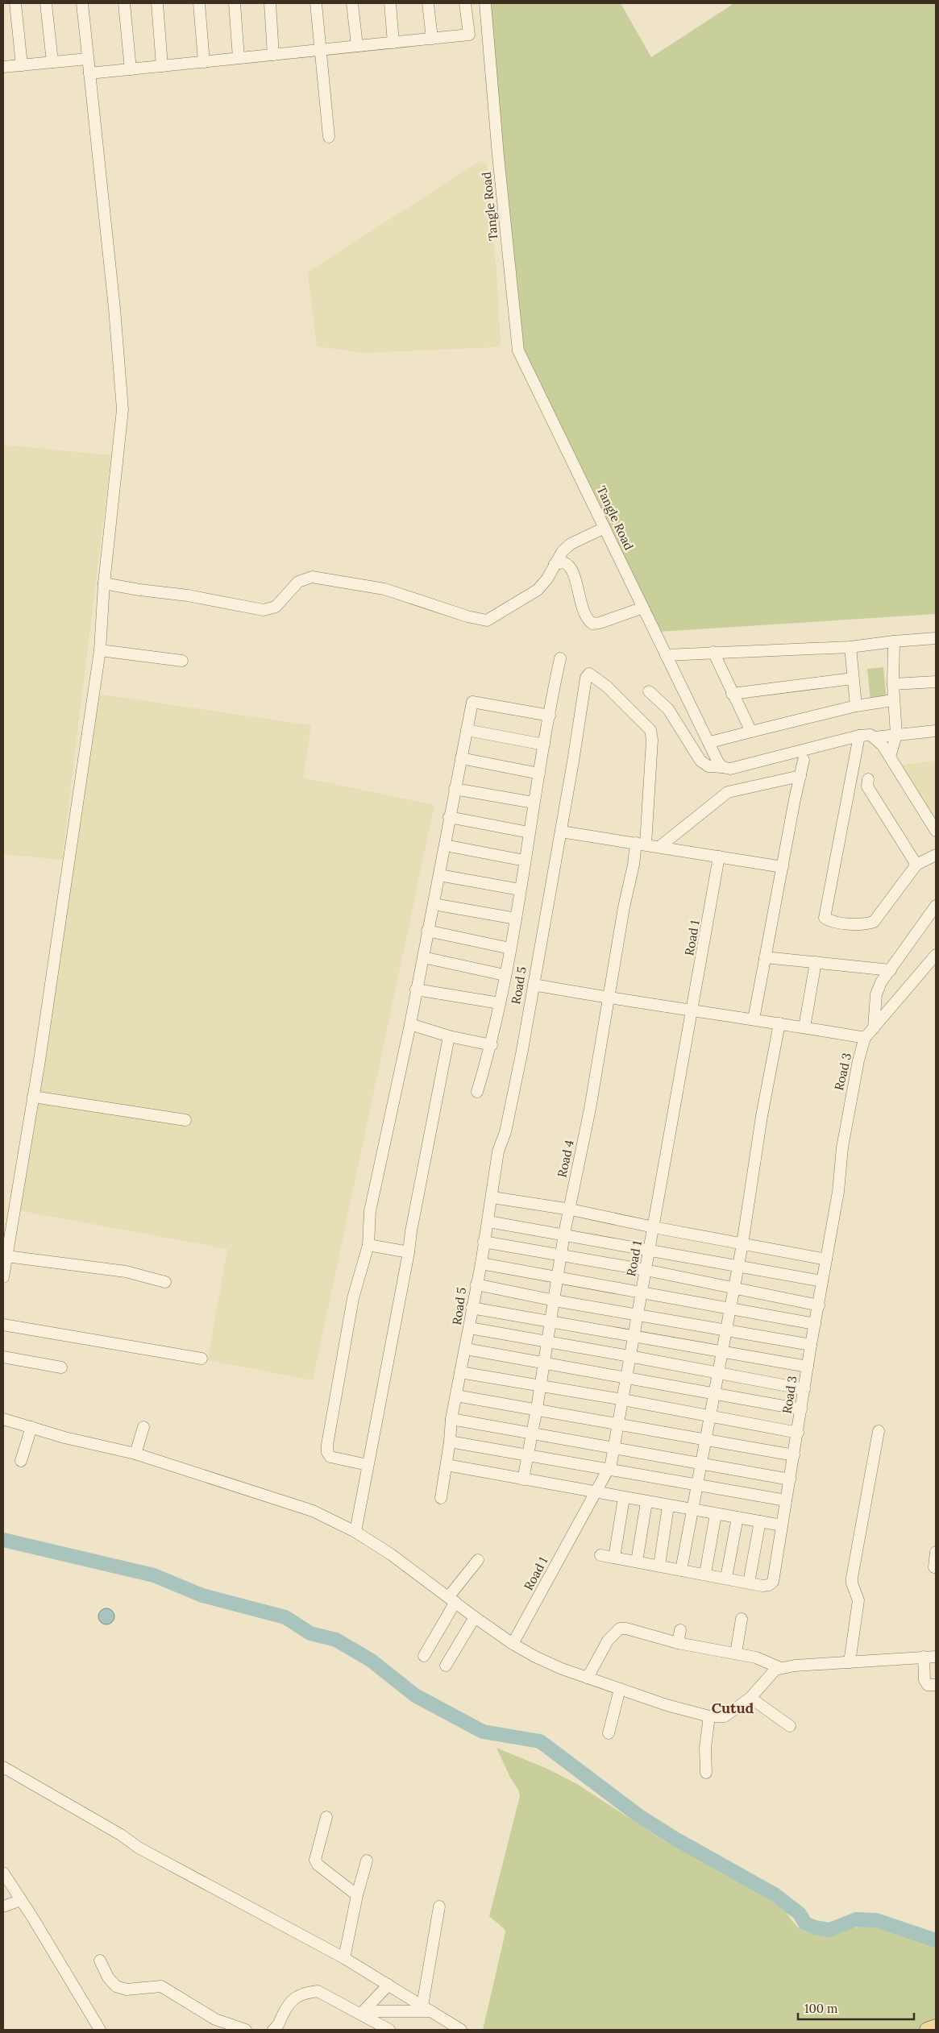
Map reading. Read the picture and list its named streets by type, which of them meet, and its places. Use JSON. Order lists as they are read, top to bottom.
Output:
{
  "streets": {
    "street": [
      "Tangle Road",
      "Road 1",
      "Road 5",
      "Road 3",
      "Road 4"
    ]
  },
  "crossings": [
    ["Road 5", "Road 4"]
  ],
  "districts": ["Cutud"],
  "scale_bar": "100 m"
}
